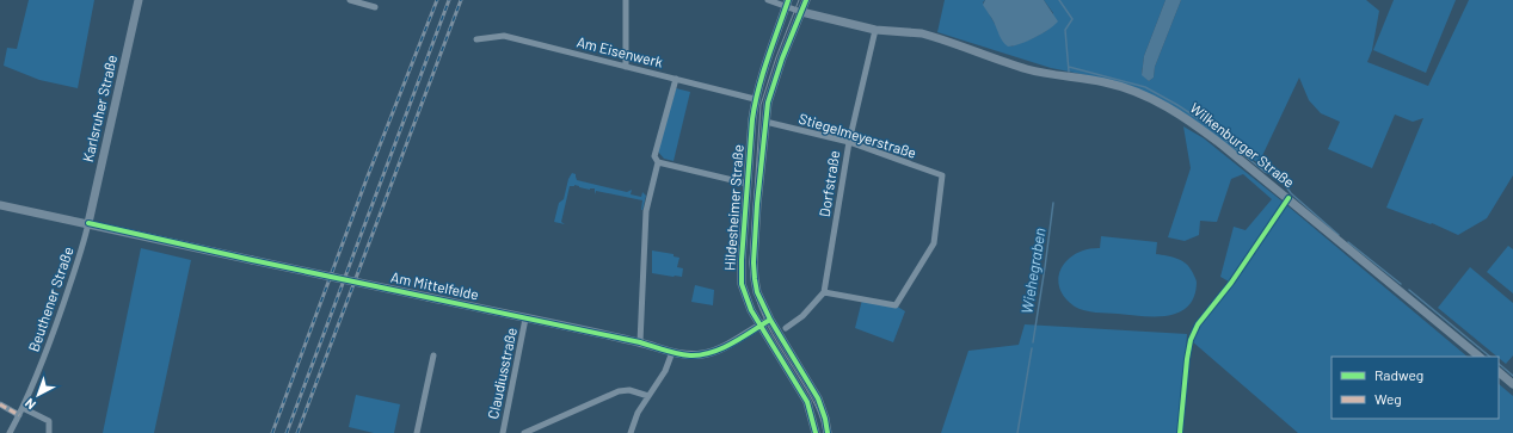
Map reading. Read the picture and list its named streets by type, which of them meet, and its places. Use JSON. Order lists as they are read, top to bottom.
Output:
{
  "streets": {
    "main road": [
      "Karlsruher Straße",
      "Wilkenburger Straße",
      "Hildesheimer Straße",
      "Am Mittelfelde"
    ],
    "street": [
      "Am Eisenwerk",
      "Stiegelmeyerstraße",
      "Dorfstraße",
      "Beuthener Straße",
      "Claudiusstraße"
    ]
  },
  "crossings": [
    ["Am Eisenwerk", "Hildesheimer Straße"],
    ["Karlsruher Straße", "Am Mittelfelde"],
    ["Karlsruher Straße", "Beuthener Straße"],
    ["Stiegelmeyerstraße", "Dorfstraße"],
    ["Stiegelmeyerstraße", "Hildesheimer Straße"],
    ["Wilkenburger Straße", "Dorfstraße"],
    ["Wilkenburger Straße", "Hildesheimer Straße"],
    ["Hildesheimer Straße", "Am Mittelfelde"],
    ["Am Mittelfelde", "Beuthener Straße"],
    ["Am Mittelfelde", "Claudiusstraße"]
  ],
  "water": ["Wiehegraben"],
  "legend": ["Radweg", "Weg"],
  "north": "bottom left"
}
